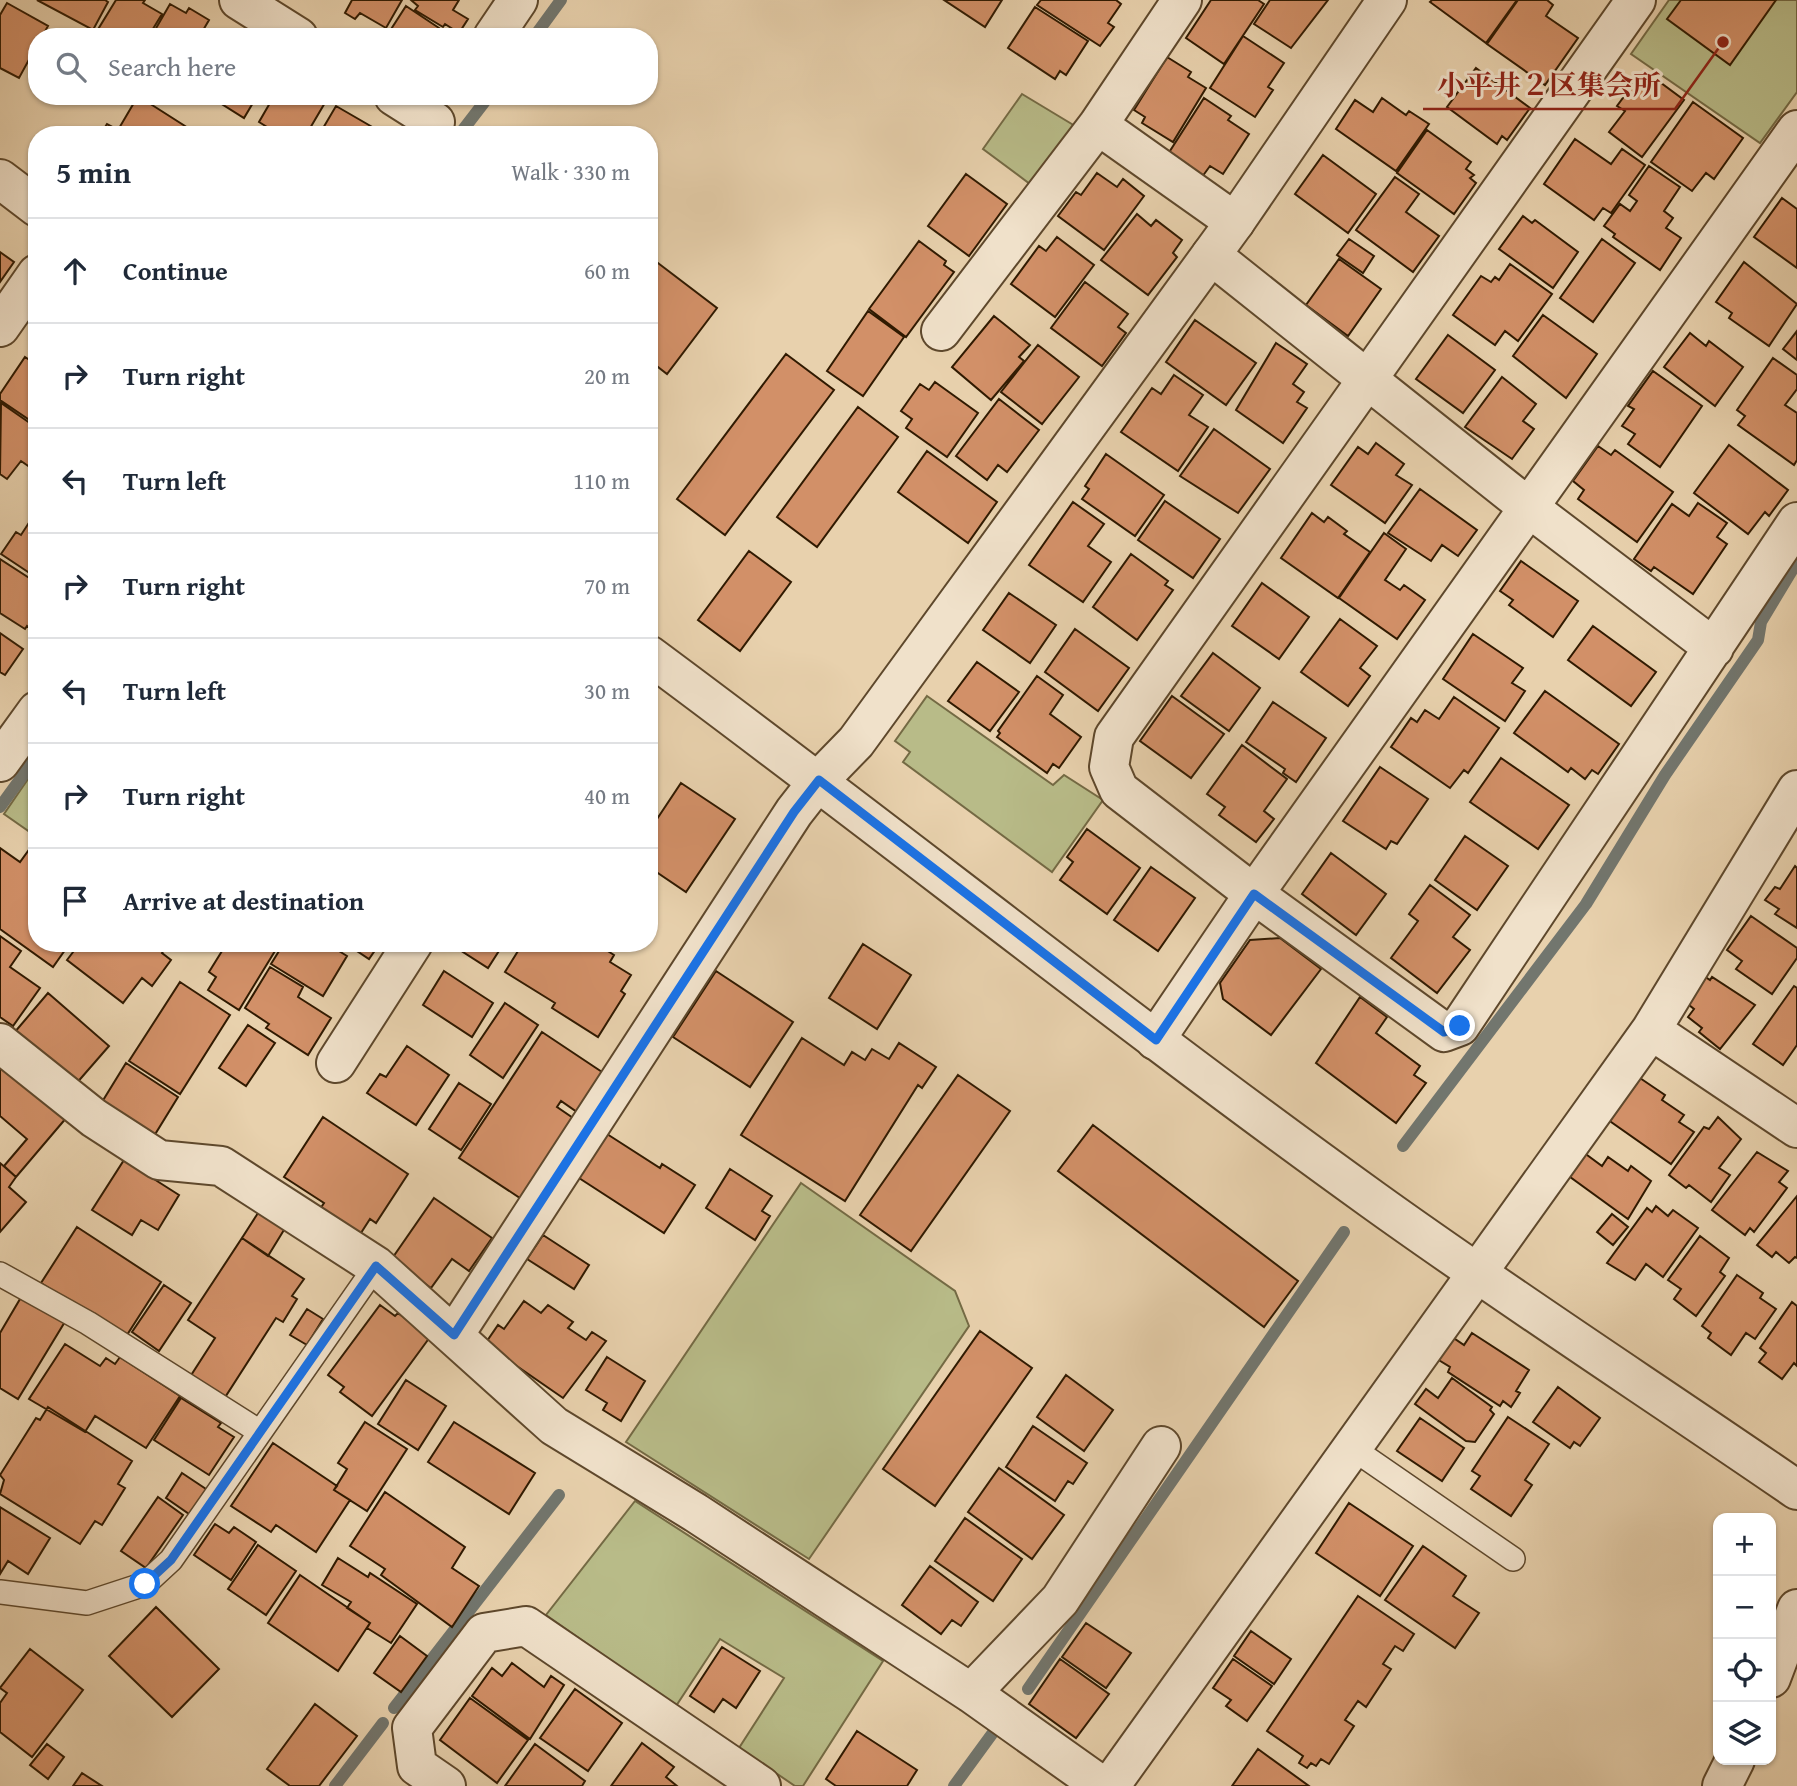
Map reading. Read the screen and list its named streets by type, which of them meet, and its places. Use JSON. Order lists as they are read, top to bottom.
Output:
{
  "places": ["小平井２区集会所"],
  "page": {
    "search": "Search here",
    "heading": ["5 min", "Walk · 330 m"],
    "list": [
      ["Continue", "60 m"],
      ["Turn right", "20 m"],
      ["Turn left", "110 m"],
      ["Turn right", "70 m"],
      ["Turn left", "30 m"],
      ["Turn right", "40 m"],
      "Arrive at destination"
    ],
    "map_buttons": ["+", "−"]
  }
}
